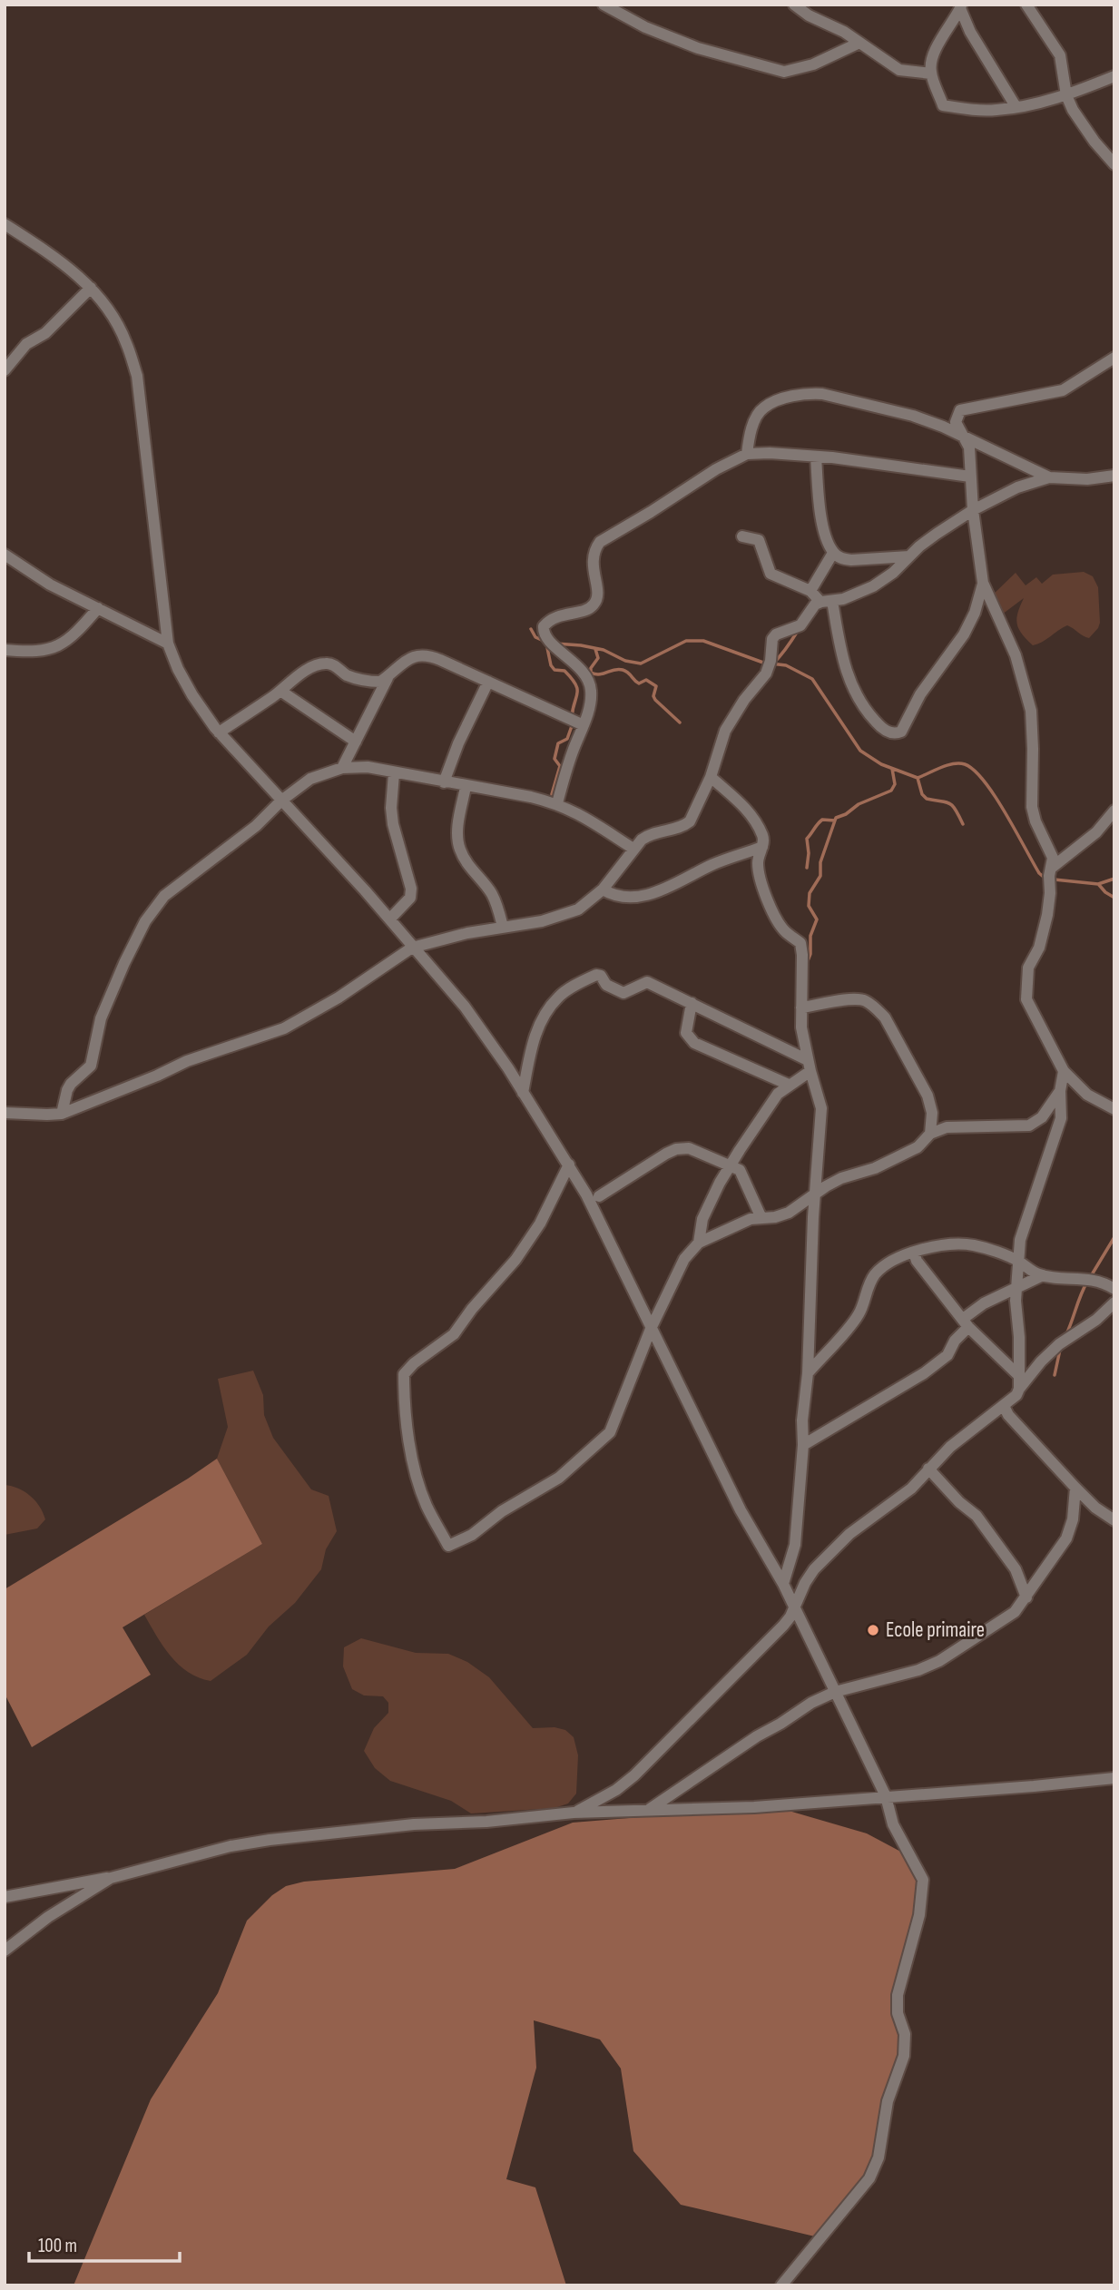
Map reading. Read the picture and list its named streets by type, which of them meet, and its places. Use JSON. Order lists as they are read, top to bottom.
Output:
{
  "places": ["Ecole primaire"],
  "scale_bar": "100 m"
}
